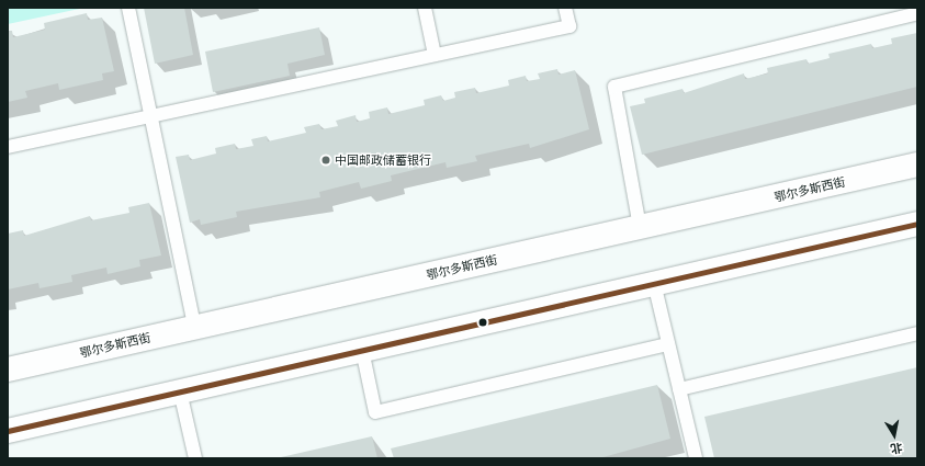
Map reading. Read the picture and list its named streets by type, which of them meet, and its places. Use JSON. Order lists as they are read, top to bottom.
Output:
{
  "streets": {
    "main road": ["鄂尔多斯西街"]
  },
  "places": ["中国邮政储蓄银行"],
  "north": "bottom"
}
